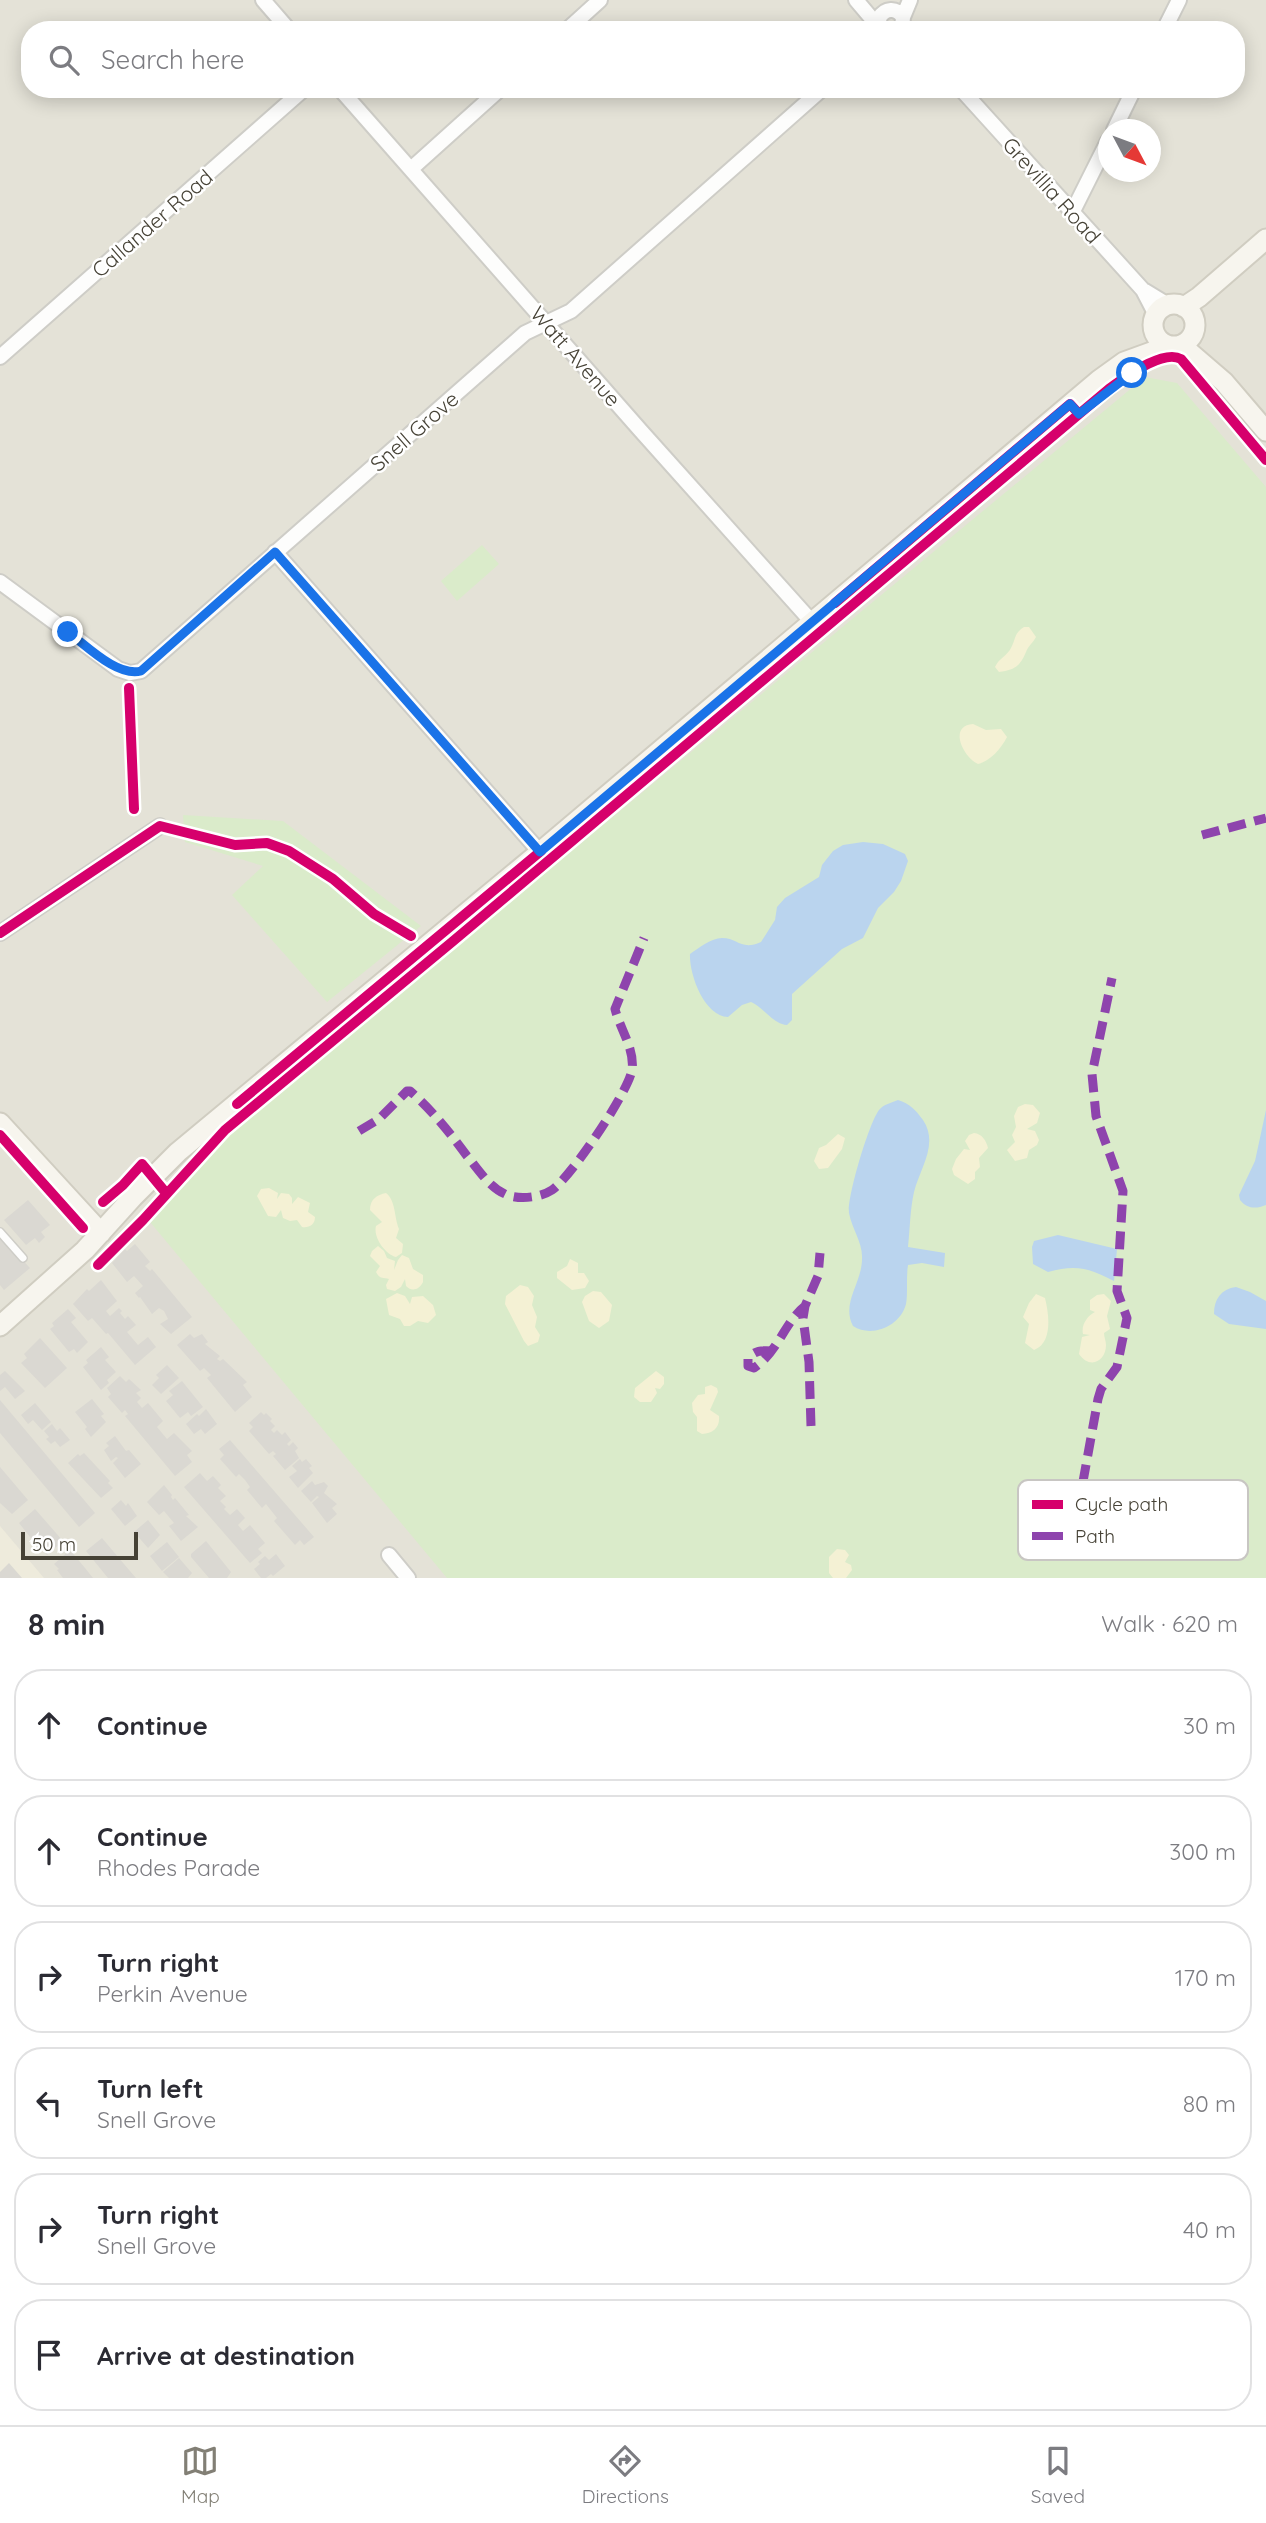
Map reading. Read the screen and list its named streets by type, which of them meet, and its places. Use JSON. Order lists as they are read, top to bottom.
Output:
{
  "streets": {
    "street": [
      "Grevillia Road",
      "Callander Road",
      "Watt Avenue",
      "Snell Grove"
    ]
  },
  "crossings": [
    ["Watt Avenue", "Snell Grove"]
  ],
  "legend": ["Cycle path", "Path"],
  "scale_bar": "50 m",
  "north": "bottom right",
  "page": {
    "search": "Search here",
    "scale": "50 m",
    "heading": ["8 min", "Walk · 620 m"],
    "list": [
      ["Continue", "30 m"],
      ["Continue", "Rhodes Parade", "300 m"],
      ["Turn right", "Perkin Avenue", "170 m"],
      ["Turn left", "Snell Grove", "80 m"],
      ["Turn right", "Snell Grove", "40 m"],
      "Arrive at destination"
    ],
    "nav": ["Map", "Directions", "Saved"]
  }
}
